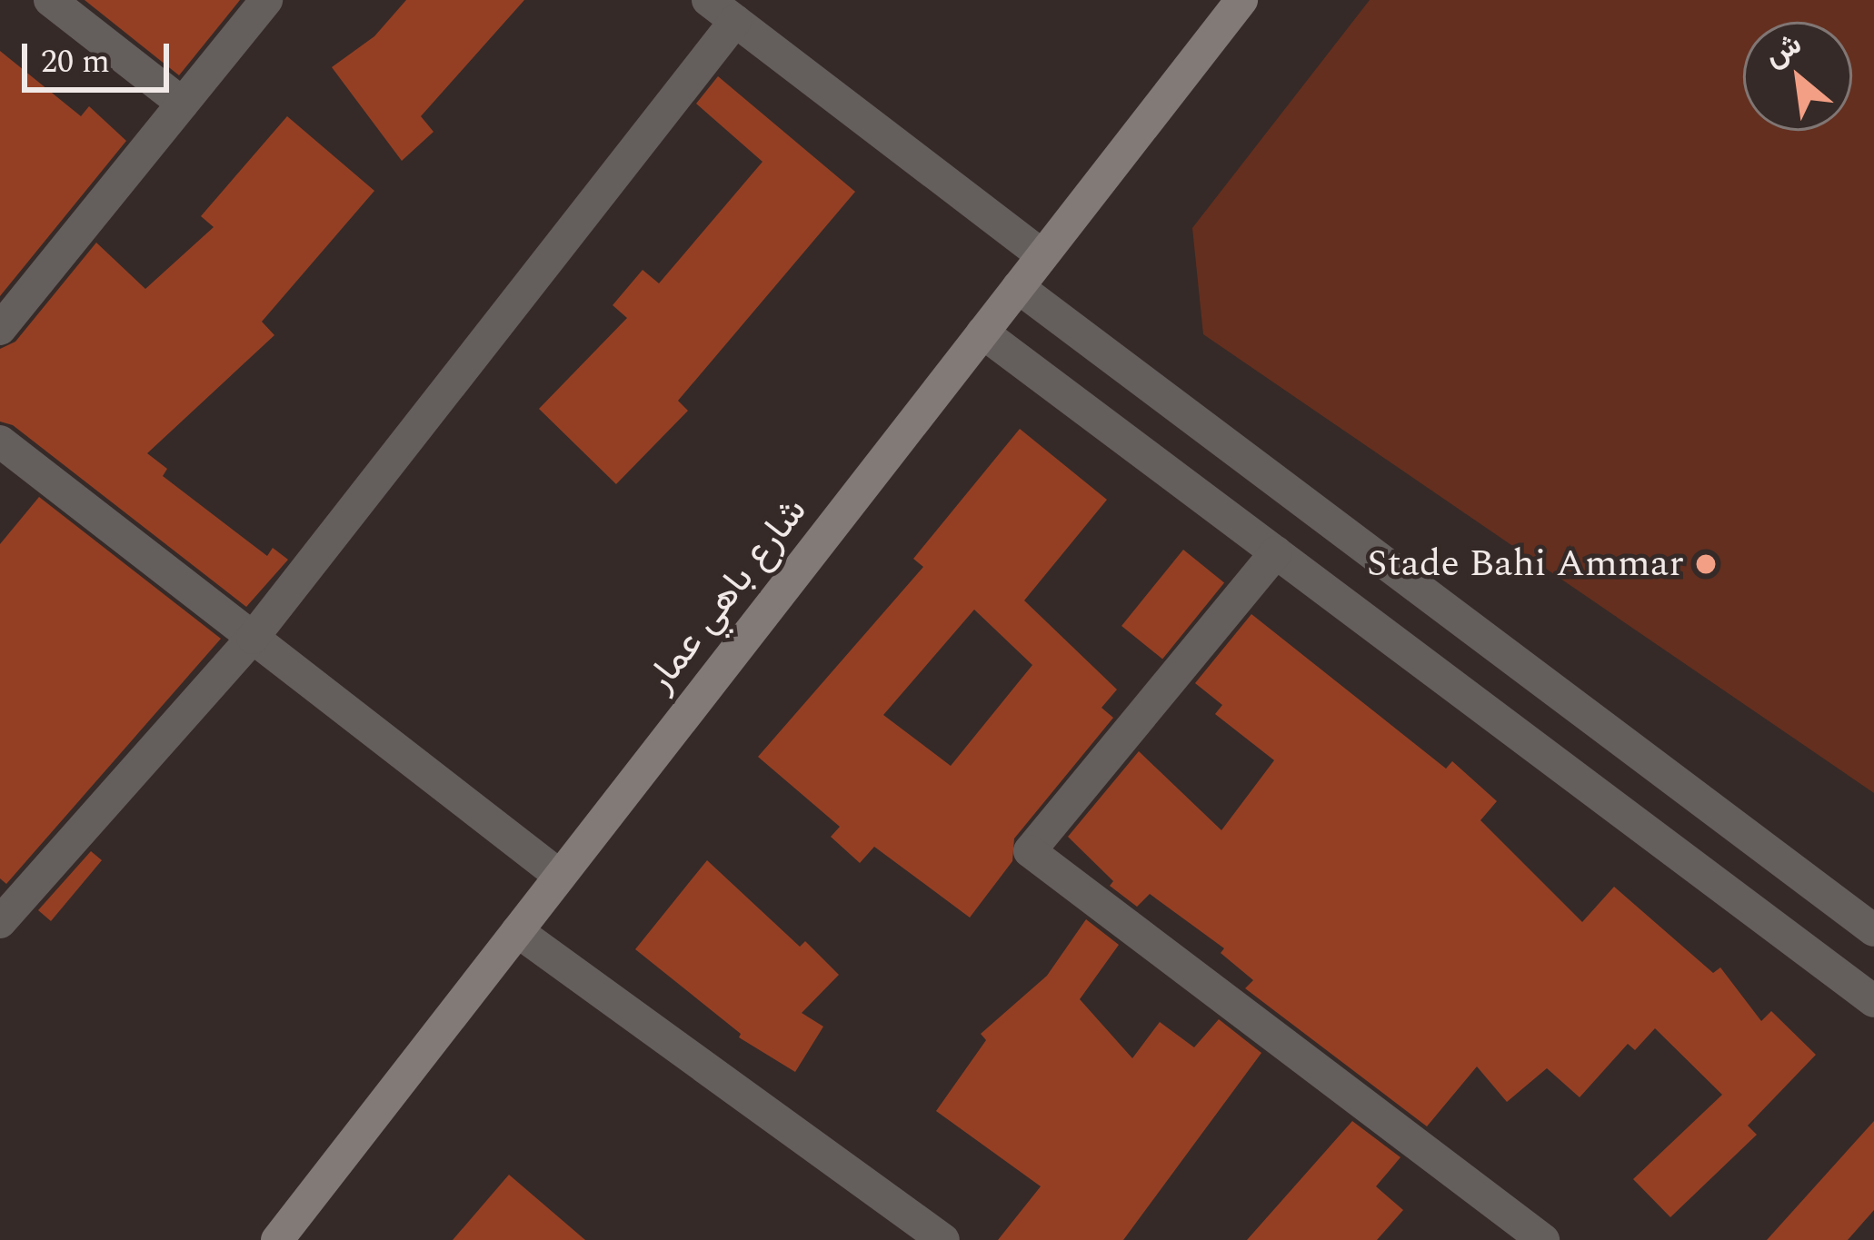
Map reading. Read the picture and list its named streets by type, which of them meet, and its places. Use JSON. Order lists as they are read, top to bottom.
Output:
{
  "streets": {
    "main road": ["شارع باهي عمار"]
  },
  "places": ["Stade Bahi Ammar"],
  "scale_bar": "20 m",
  "north": "top left"
}
